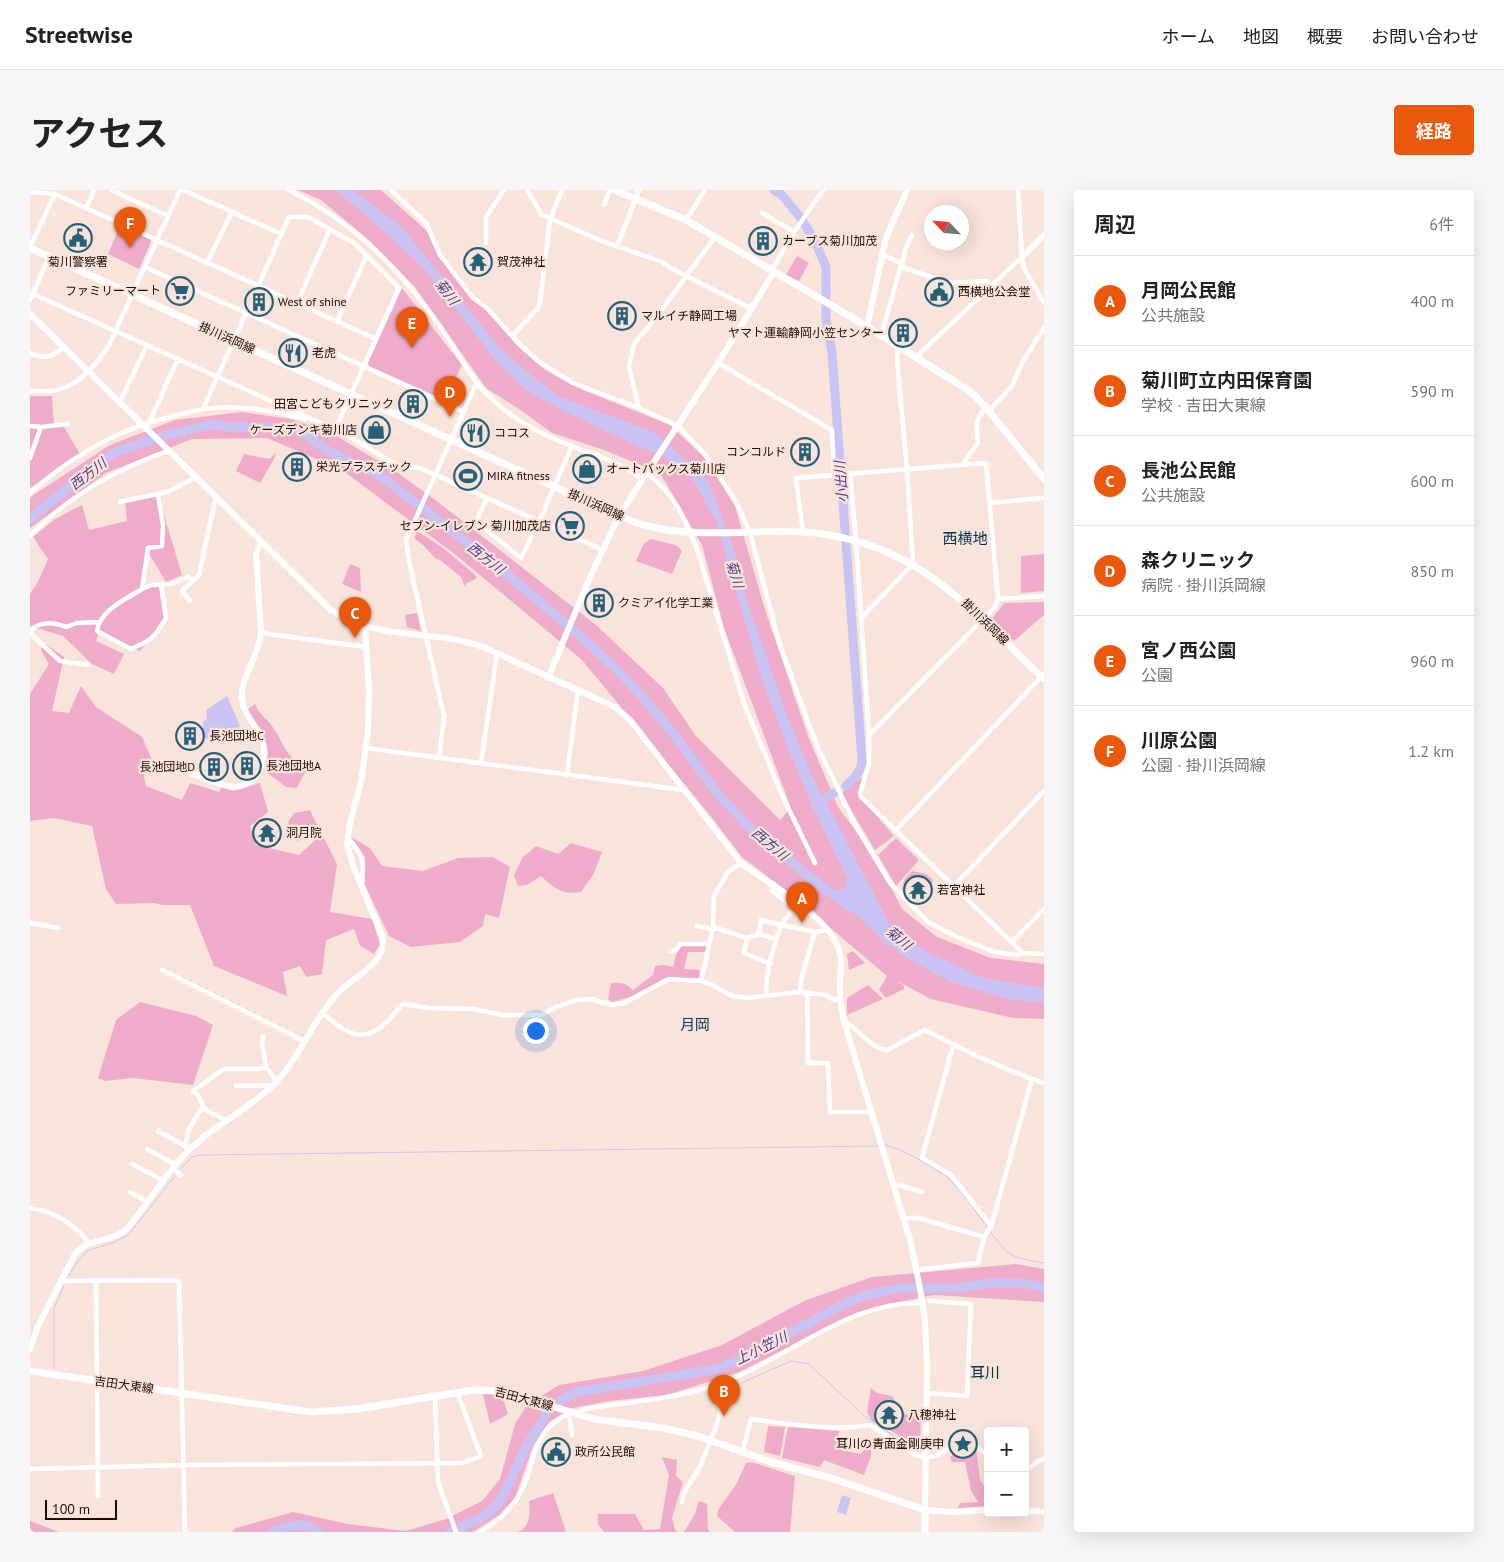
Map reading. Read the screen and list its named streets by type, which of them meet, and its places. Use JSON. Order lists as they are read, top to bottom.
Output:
{
  "streets": {
    "main road": ["掛川浜岡線", "吉田大東線"]
  },
  "districts": ["西横地", "月岡", "耳川"],
  "water": [
    "菊川",
    "西方川",
    "小出川",
    "上小笠川"
  ],
  "places": {
    "public building": ["菊川警察署", "西横地公会堂", "政所公民館"],
    "building": [
      "カーブス菊川加茂",
      "West of shine",
      "マルイチ静岡工場",
      "ヤマト運輸静岡小笠センター",
      "田宮こどもクリニック",
      "コンコルド",
      "栄光プラスチック",
      "クミアイ化学工業",
      "長池団地C",
      "長池団地A",
      "長池団地D"
    ],
    "temple": [
      "賀茂神社",
      "洞月院",
      "若宮神社",
      "八穂神社"
    ],
    "supermarket": ["ファミリーマート", "セブン-イレブン 菊川加茂店"],
    "restaurant": ["老虎", "ココス"],
    "shop": ["ケーズデンキ菊川店", "オートバックス菊川店"],
    "sports": ["MIRA fitness"],
    "place": ["耳川の青面金剛庚申"]
  },
  "scale_bar": "100 m",
  "north": "top left",
  "page": {
    "header": "Streetwise",
    "nav": [
      "ホーム",
      "地図",
      "概要",
      "お問い合わせ"
    ],
    "title": "アクセス",
    "buttons": "経路",
    "heading": ["周辺", "6件"],
    "pins": [
      "F",
      "E",
      "D",
      "C",
      "A",
      "B"
    ],
    "list": [
      {
        "mark": "A",
        "name": "月岡公民館",
        "note": "公共施設",
        "value": "400 m"
      },
      {
        "mark": "B",
        "name": "菊川町立内田保育園",
        "note": "学校 · 吉田大東線",
        "value": "590 m"
      },
      {
        "mark": "C",
        "name": "長池公民館",
        "note": "公共施設",
        "value": "600 m"
      },
      {
        "mark": "D",
        "name": "森クリニック",
        "note": "病院 · 掛川浜岡線",
        "value": "850 m"
      },
      {
        "mark": "E",
        "name": "宮ノ西公園",
        "note": "公園",
        "value": "960 m"
      },
      {
        "mark": "F",
        "name": "川原公園",
        "note": "公園 · 掛川浜岡線",
        "value": "1.2 km"
      }
    ],
    "map_buttons": ["+", "−"],
    "scale": "100 m"
  }
}
